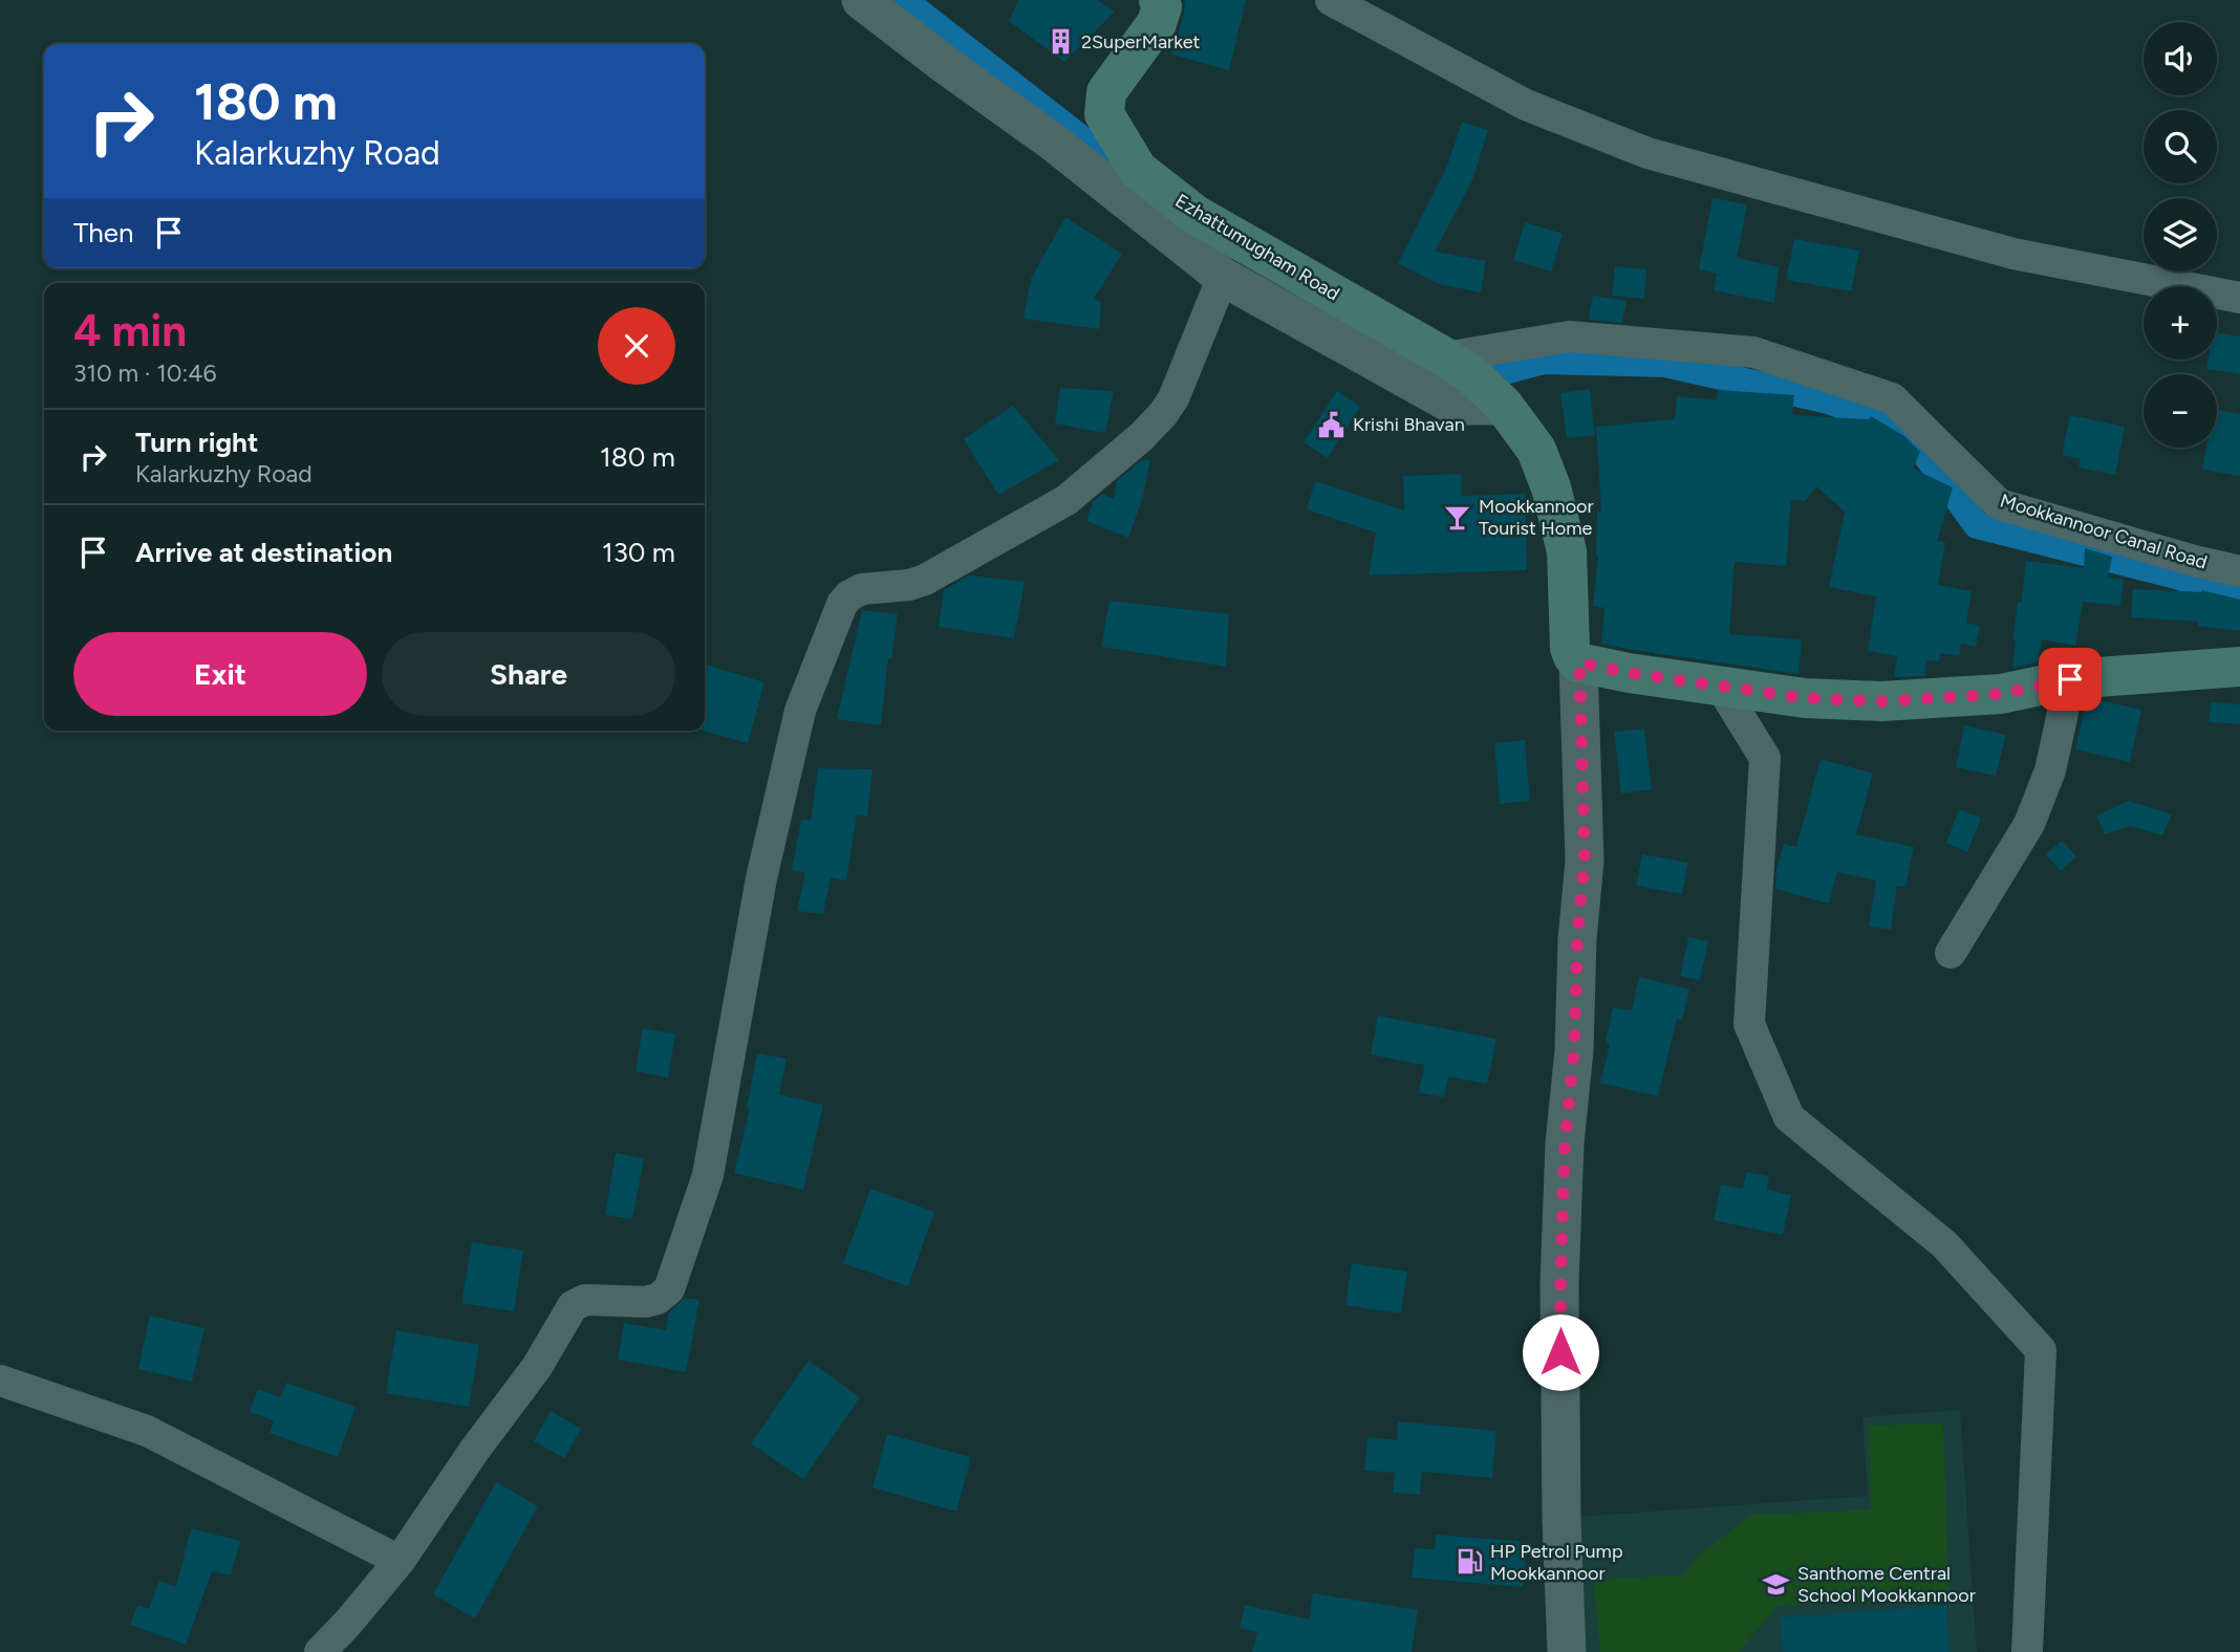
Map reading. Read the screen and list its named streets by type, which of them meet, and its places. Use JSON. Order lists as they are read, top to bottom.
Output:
{
  "streets": {
    "main road": ["Ezhattumugham Road"],
    "street": ["Mookkannoor Canal Road"]
  },
  "crossings": [
    ["Ezhattumugham Road", "Mookkannoor Canal Road"]
  ],
  "places": {
    "building": ["2SuperMarket"],
    "public building": ["Krishi Bhavan"],
    "bar": ["Mookkannoor Tourist Home"],
    "fuel station": ["HP Petrol Pump Mookkannoor"],
    "school or university": ["Santhome Central School Mookkannoor"]
  },
  "page": {
    "map_buttons": ["+", "−"],
    "turn": ["180 m", "Kalarkuzhy Road"],
    "then": "Then",
    "heading": ["4 min", "310 m · 10:46"],
    "list": [
      {
        "name": "Turn right",
        "note": "Kalarkuzhy Road",
        "value": "180 m"
      },
      {
        "name": "Arrive at destination",
        "value": "130 m"
      }
    ],
    "buttons": ["Exit", "Share"]
  }
}
